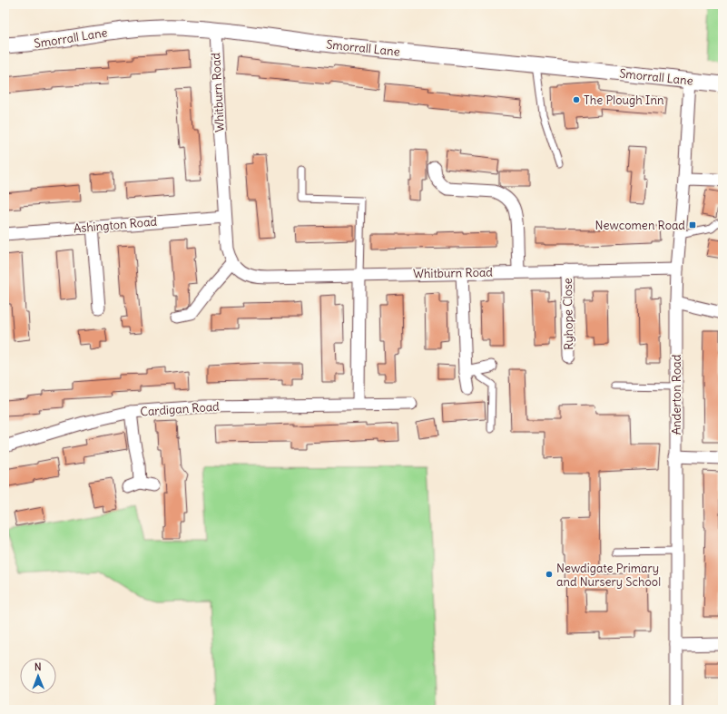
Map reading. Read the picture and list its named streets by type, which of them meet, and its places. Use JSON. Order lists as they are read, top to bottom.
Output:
{
  "streets": {
    "street": [
      "Smorrall Lane",
      "Whitburn Road",
      "Ashington Road",
      "Ryhope Close",
      "Anderton Road",
      "Cardigan Road"
    ]
  },
  "crossings": [
    ["Smorrall Lane", "Whitburn Road"],
    ["Smorrall Lane", "Anderton Road"],
    ["Whitburn Road", "Ashington Road"],
    ["Whitburn Road", "Ryhope Close"],
    ["Whitburn Road", "Anderton Road"]
  ],
  "places": {
    "other": ["The Plough Inn", "Newdigate Primary and Nursery School"],
    "transit": ["Newcomen Road"]
  },
  "north": "top"
}
